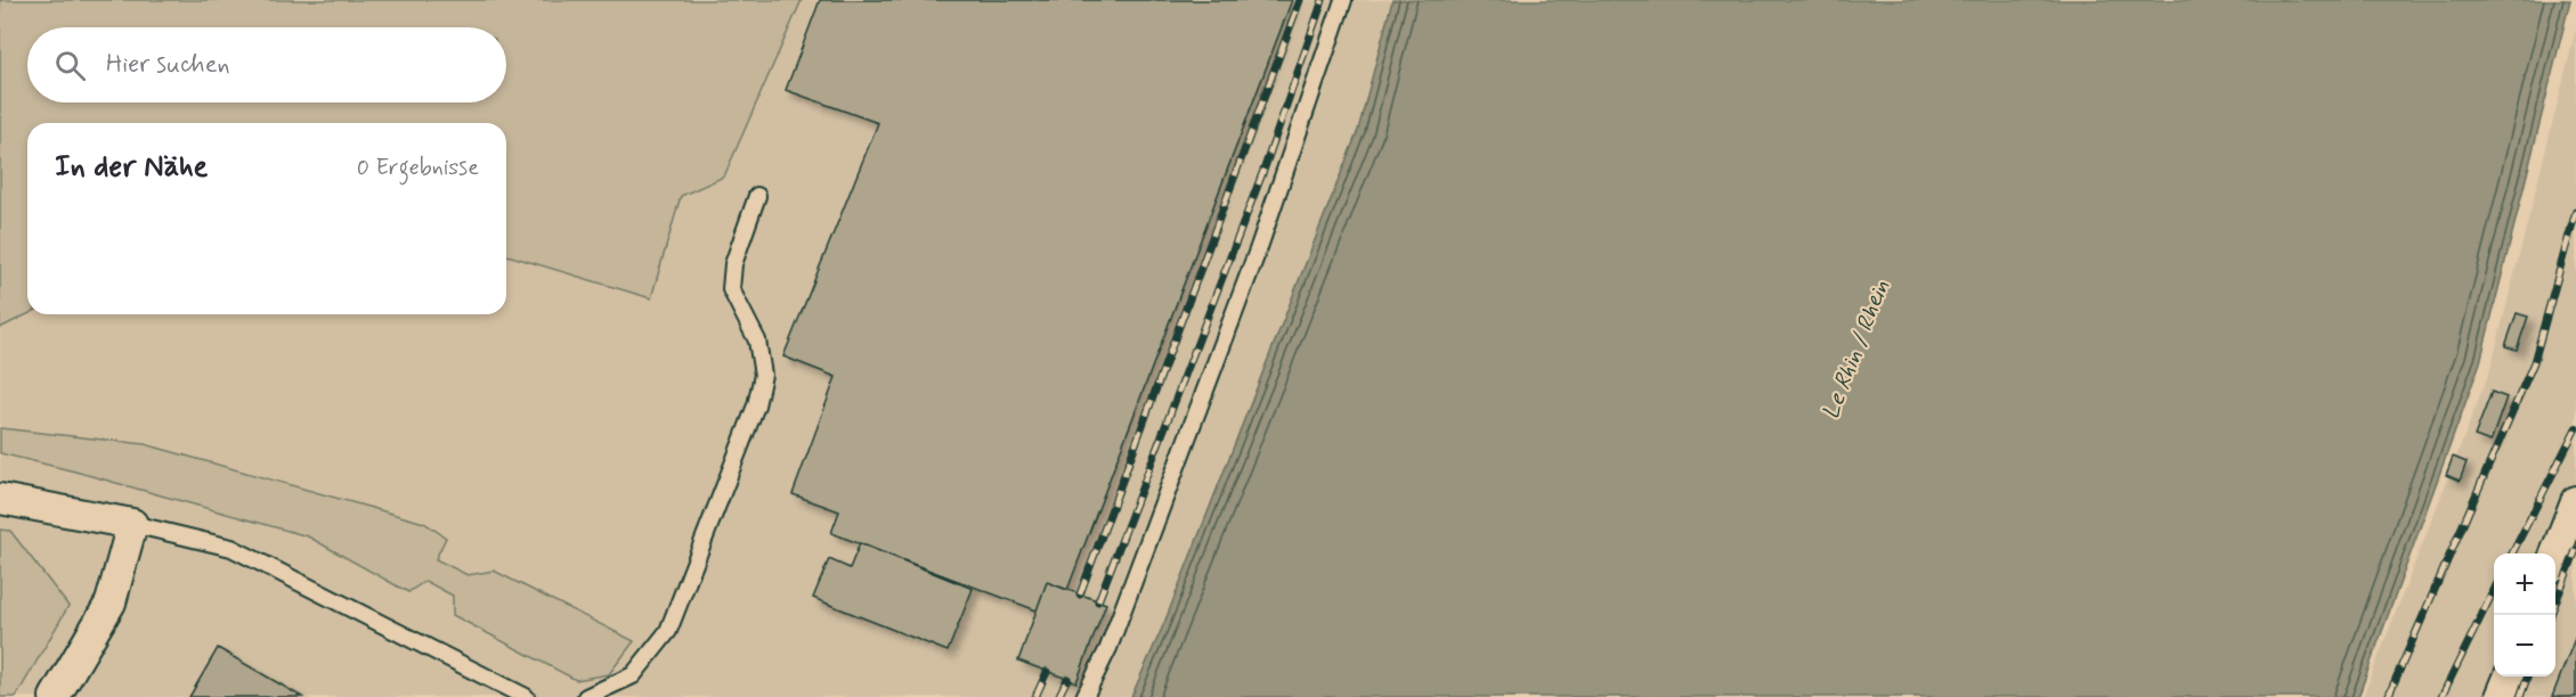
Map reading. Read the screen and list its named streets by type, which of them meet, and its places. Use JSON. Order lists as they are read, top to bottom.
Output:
{
  "water": ["Le Rhin / Rhein"],
  "page": {
    "search": "Hier suchen",
    "heading": ["In der Nähe", "0 Ergebnisse"],
    "map_buttons": ["+", "−"]
  }
}
